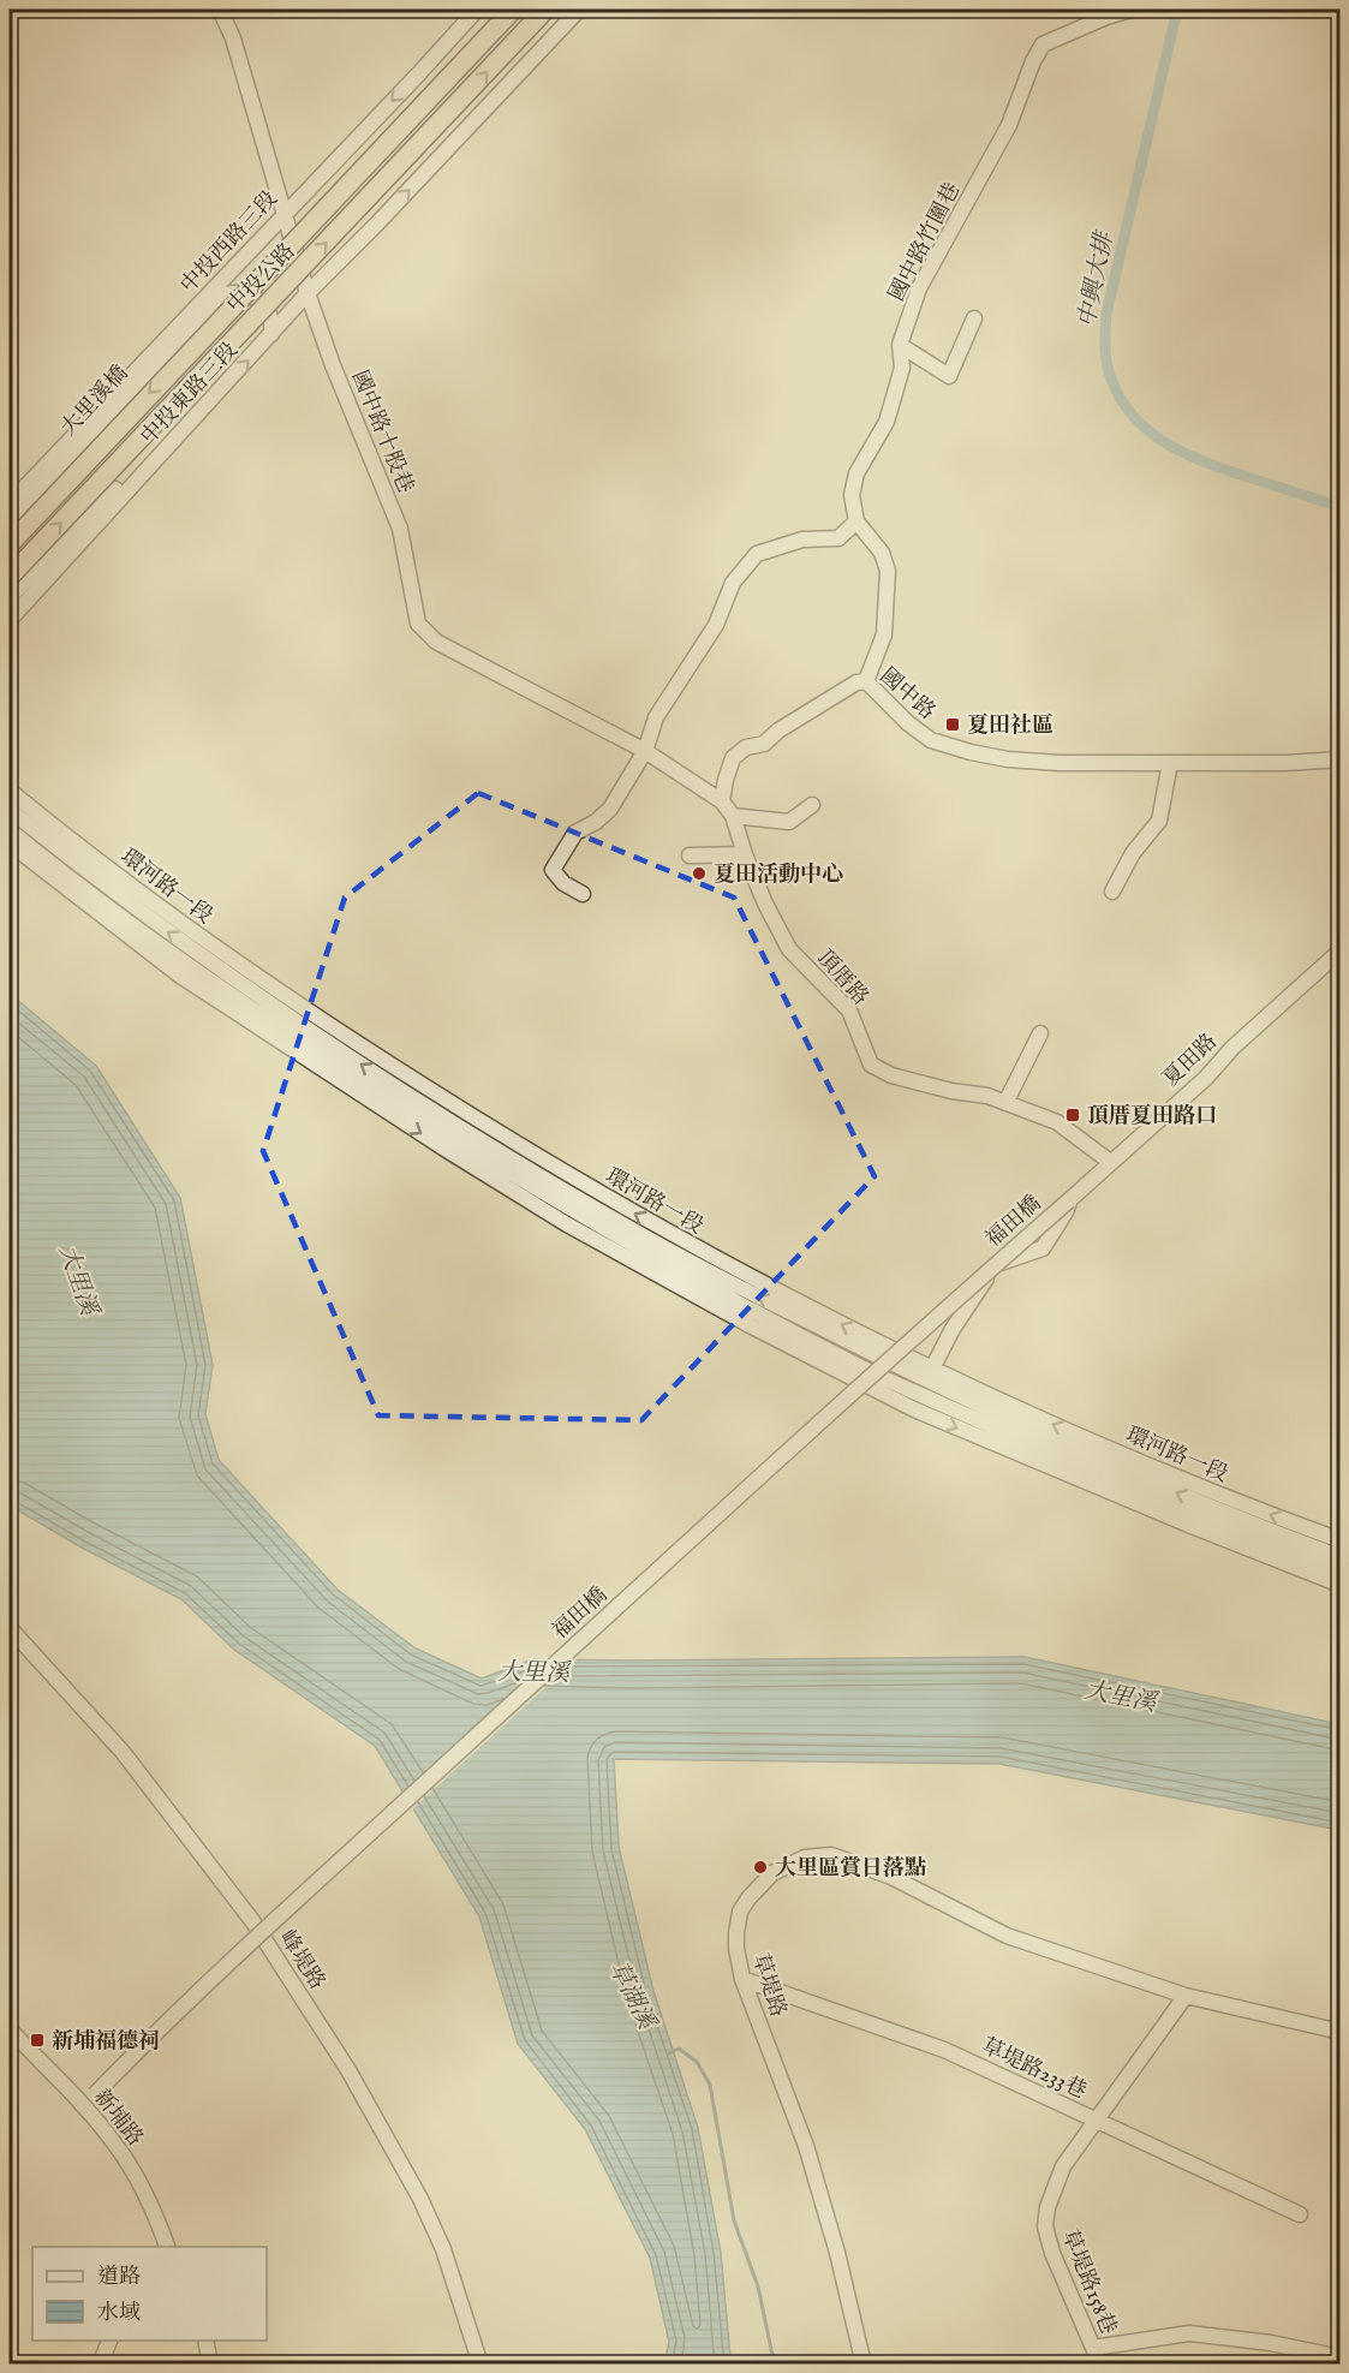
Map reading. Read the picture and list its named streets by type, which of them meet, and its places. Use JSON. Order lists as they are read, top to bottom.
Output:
{
  "streets": {
    "main road": ["中投公路"],
    "street": [
      "中投西路三段",
      "國中路竹圍巷",
      "中投東路三段",
      "大里溪橋",
      "國中路十股巷",
      "國中路",
      "環河路一段",
      "頂厝路",
      "夏田路",
      "福田橋",
      "峰堤路",
      "草堤路",
      "草堤路233巷",
      "新埔路",
      "草堤路158巷"
    ]
  },
  "crossings": [
    ["中投西路三段", "國中路十股巷"],
    ["中投東路三段", "國中路十股巷"],
    ["國中路", "頂厝路"],
    ["頂厝路", "夏田路"],
    ["夏田路", "福田橋"],
    ["福田橋", "新埔路"],
    ["草堤路", "草堤路233巷"],
    ["草堤路", "草堤路158巷"],
    ["草堤路233巷", "草堤路158巷"]
  ],
  "one_way": ["中投西路三段", "中投東路三段"],
  "water": ["中興大排", "大里溪", "草湖溪"],
  "places": {
    "transit": ["夏田社區", "頂厝夏田路口", "新埔福德祠"],
    "other": ["夏田活動中心", "大里區賞日落點"]
  },
  "legend": ["道路", "水域"]
}
